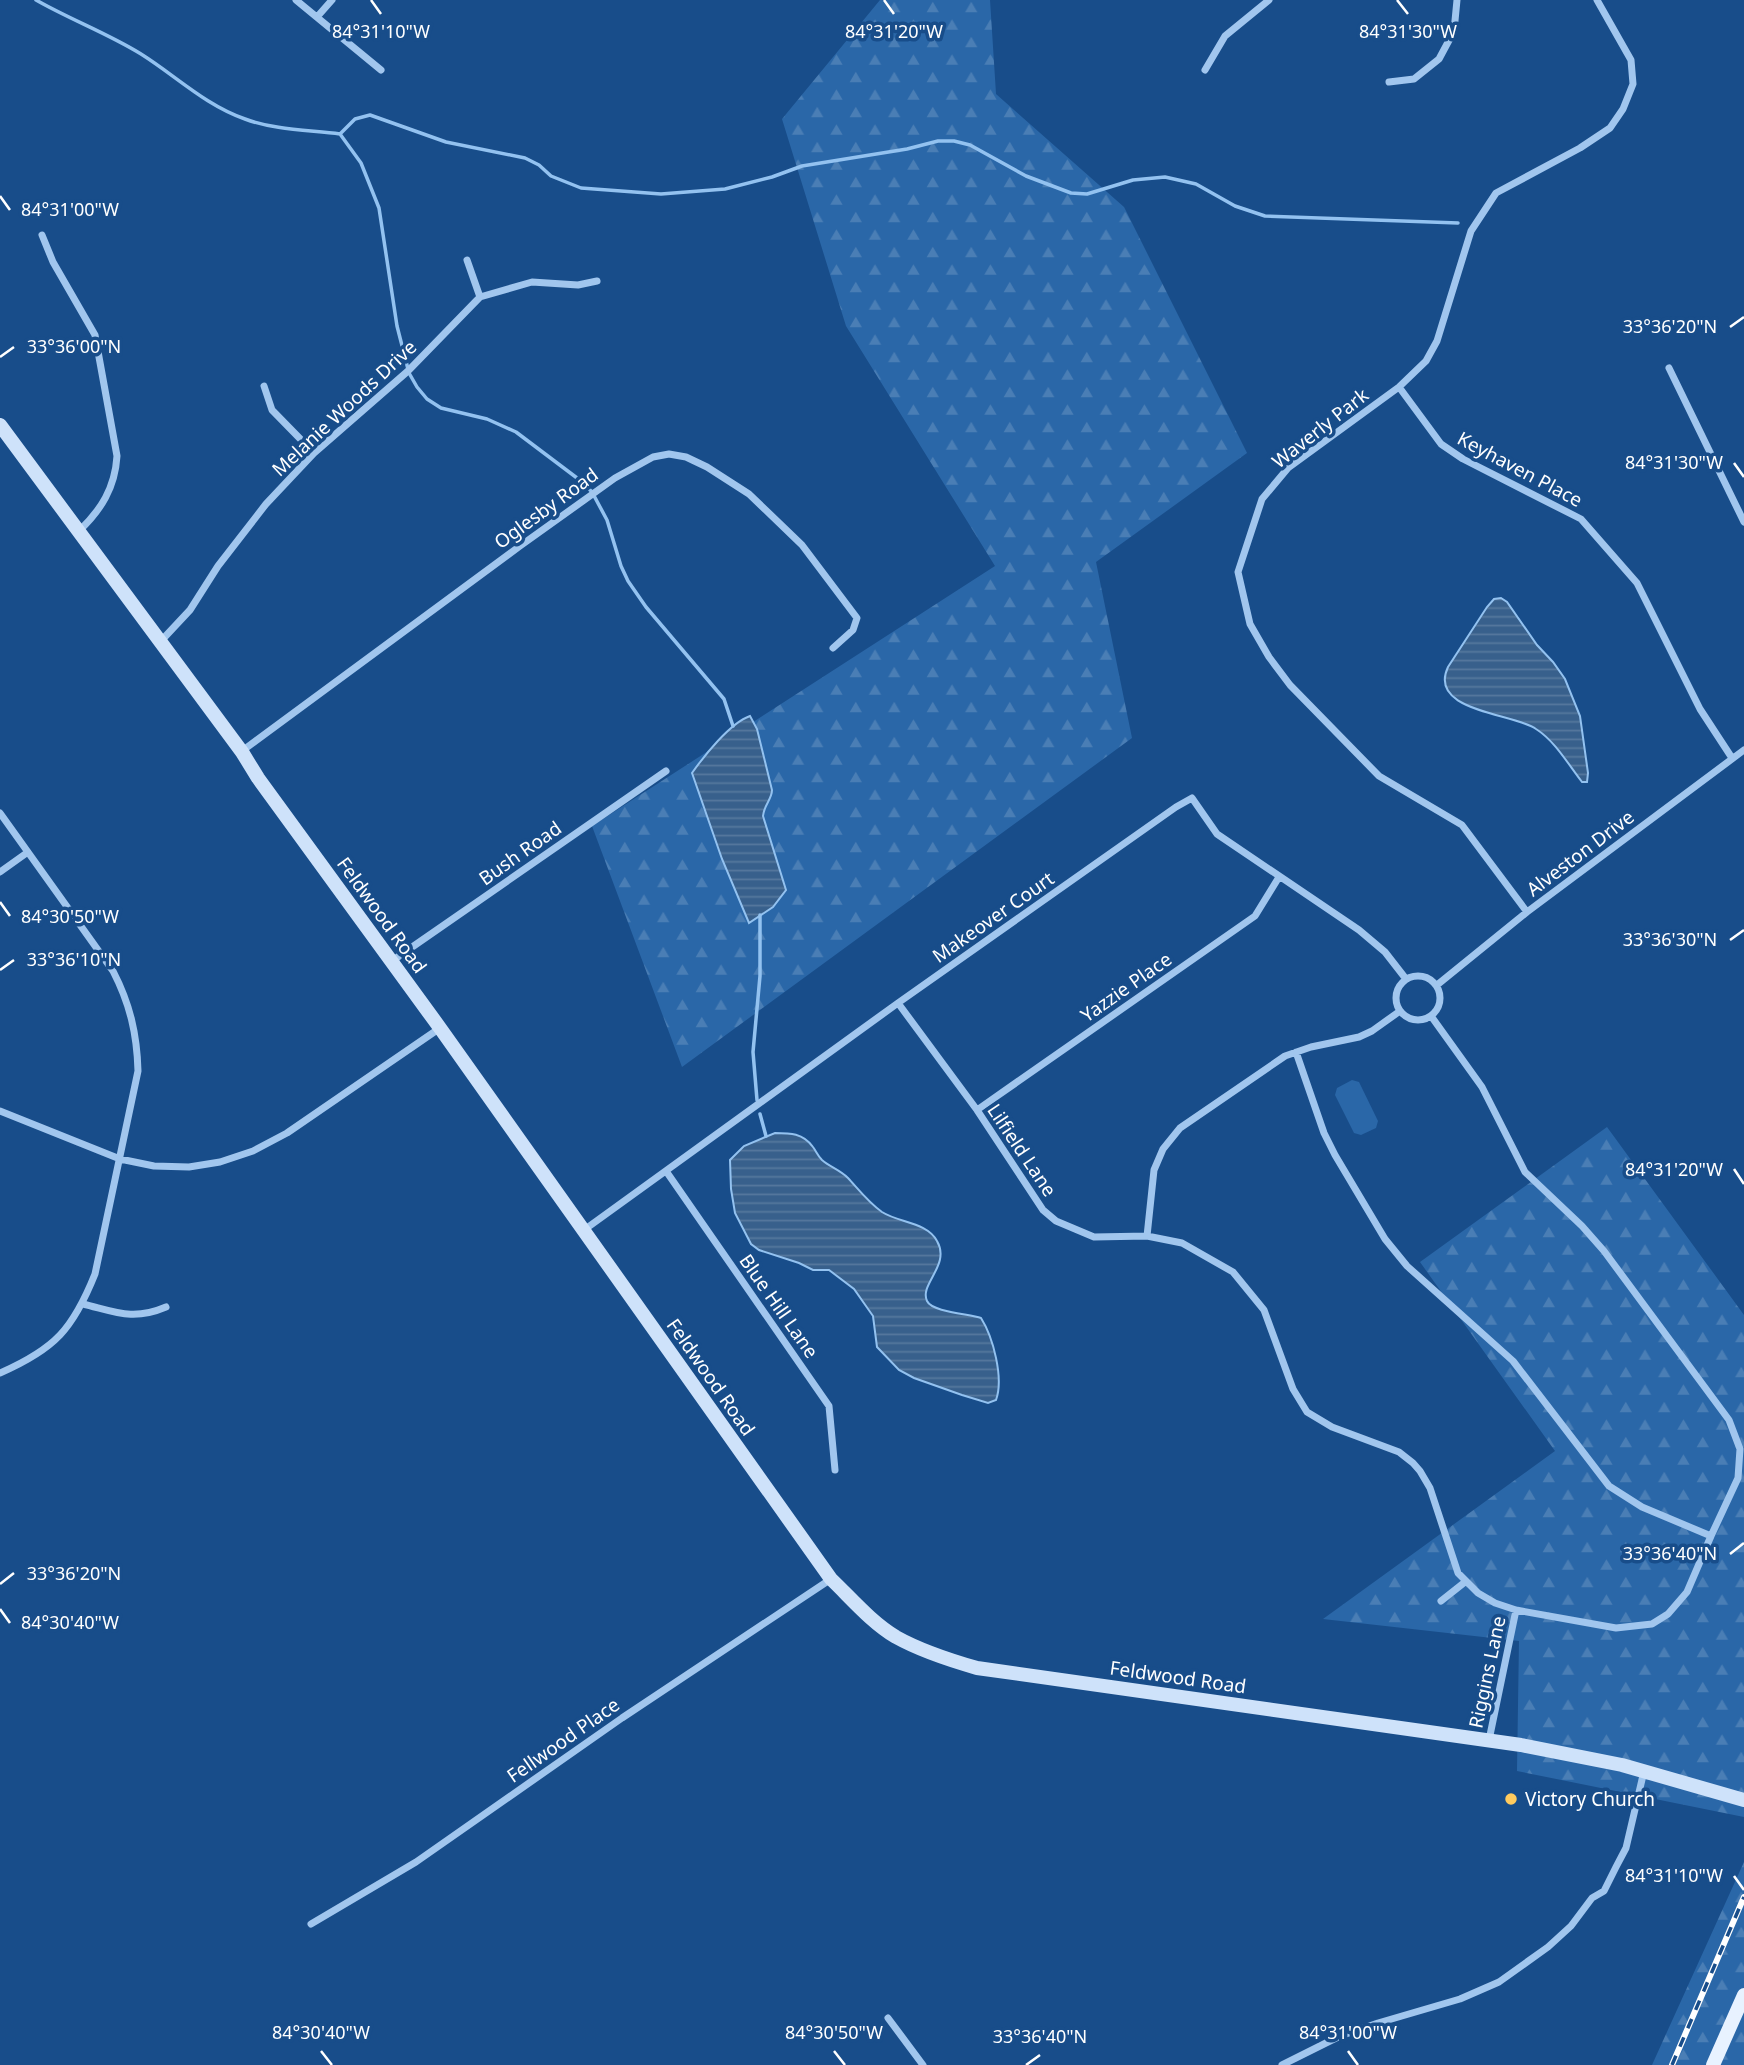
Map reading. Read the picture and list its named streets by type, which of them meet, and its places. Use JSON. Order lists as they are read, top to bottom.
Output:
{
  "streets": {
    "street": [
      "Melanie Woods Drive",
      "Waverly Park",
      "Keyhaven Place",
      "Oglesby Road",
      "Bush Road",
      "Alveston Drive",
      "Feldwood Road",
      "Makeover Court",
      "Yazzie Place",
      "Lilfield Lane",
      "Blue Hill Lane",
      "Riggins Lane",
      "Fellwood Place"
    ]
  },
  "crossings": [
    ["Melanie Woods Drive", "Feldwood Road"],
    ["Waverly Park", "Keyhaven Place"],
    ["Waverly Park", "Alveston Drive"],
    ["Keyhaven Place", "Alveston Drive"],
    ["Oglesby Road", "Feldwood Road"],
    ["Bush Road", "Feldwood Road"],
    ["Alveston Drive", "Makeover Court"],
    ["Feldwood Road", "Makeover Court"],
    ["Feldwood Road", "Riggins Lane"],
    ["Feldwood Road", "Fellwood Place"],
    ["Makeover Court", "Yazzie Place"],
    ["Makeover Court", "Lilfield Lane"],
    ["Makeover Court", "Blue Hill Lane"],
    ["Yazzie Place", "Lilfield Lane"],
    ["Lilfield Lane", "Riggins Lane"]
  ],
  "places": ["Victory Church"],
  "coordinates": [
    "84°31'10\"W",
    "84°31'20\"W",
    "84°31'30\"W",
    "84°31'00\"W",
    "33°36'20\"N",
    "33°36'00\"N",
    "84°30'50\"W",
    "33°36'30\"N",
    "33°36'10\"N",
    "33°36'40\"N",
    "84°30'40\"W"
  ]
}
